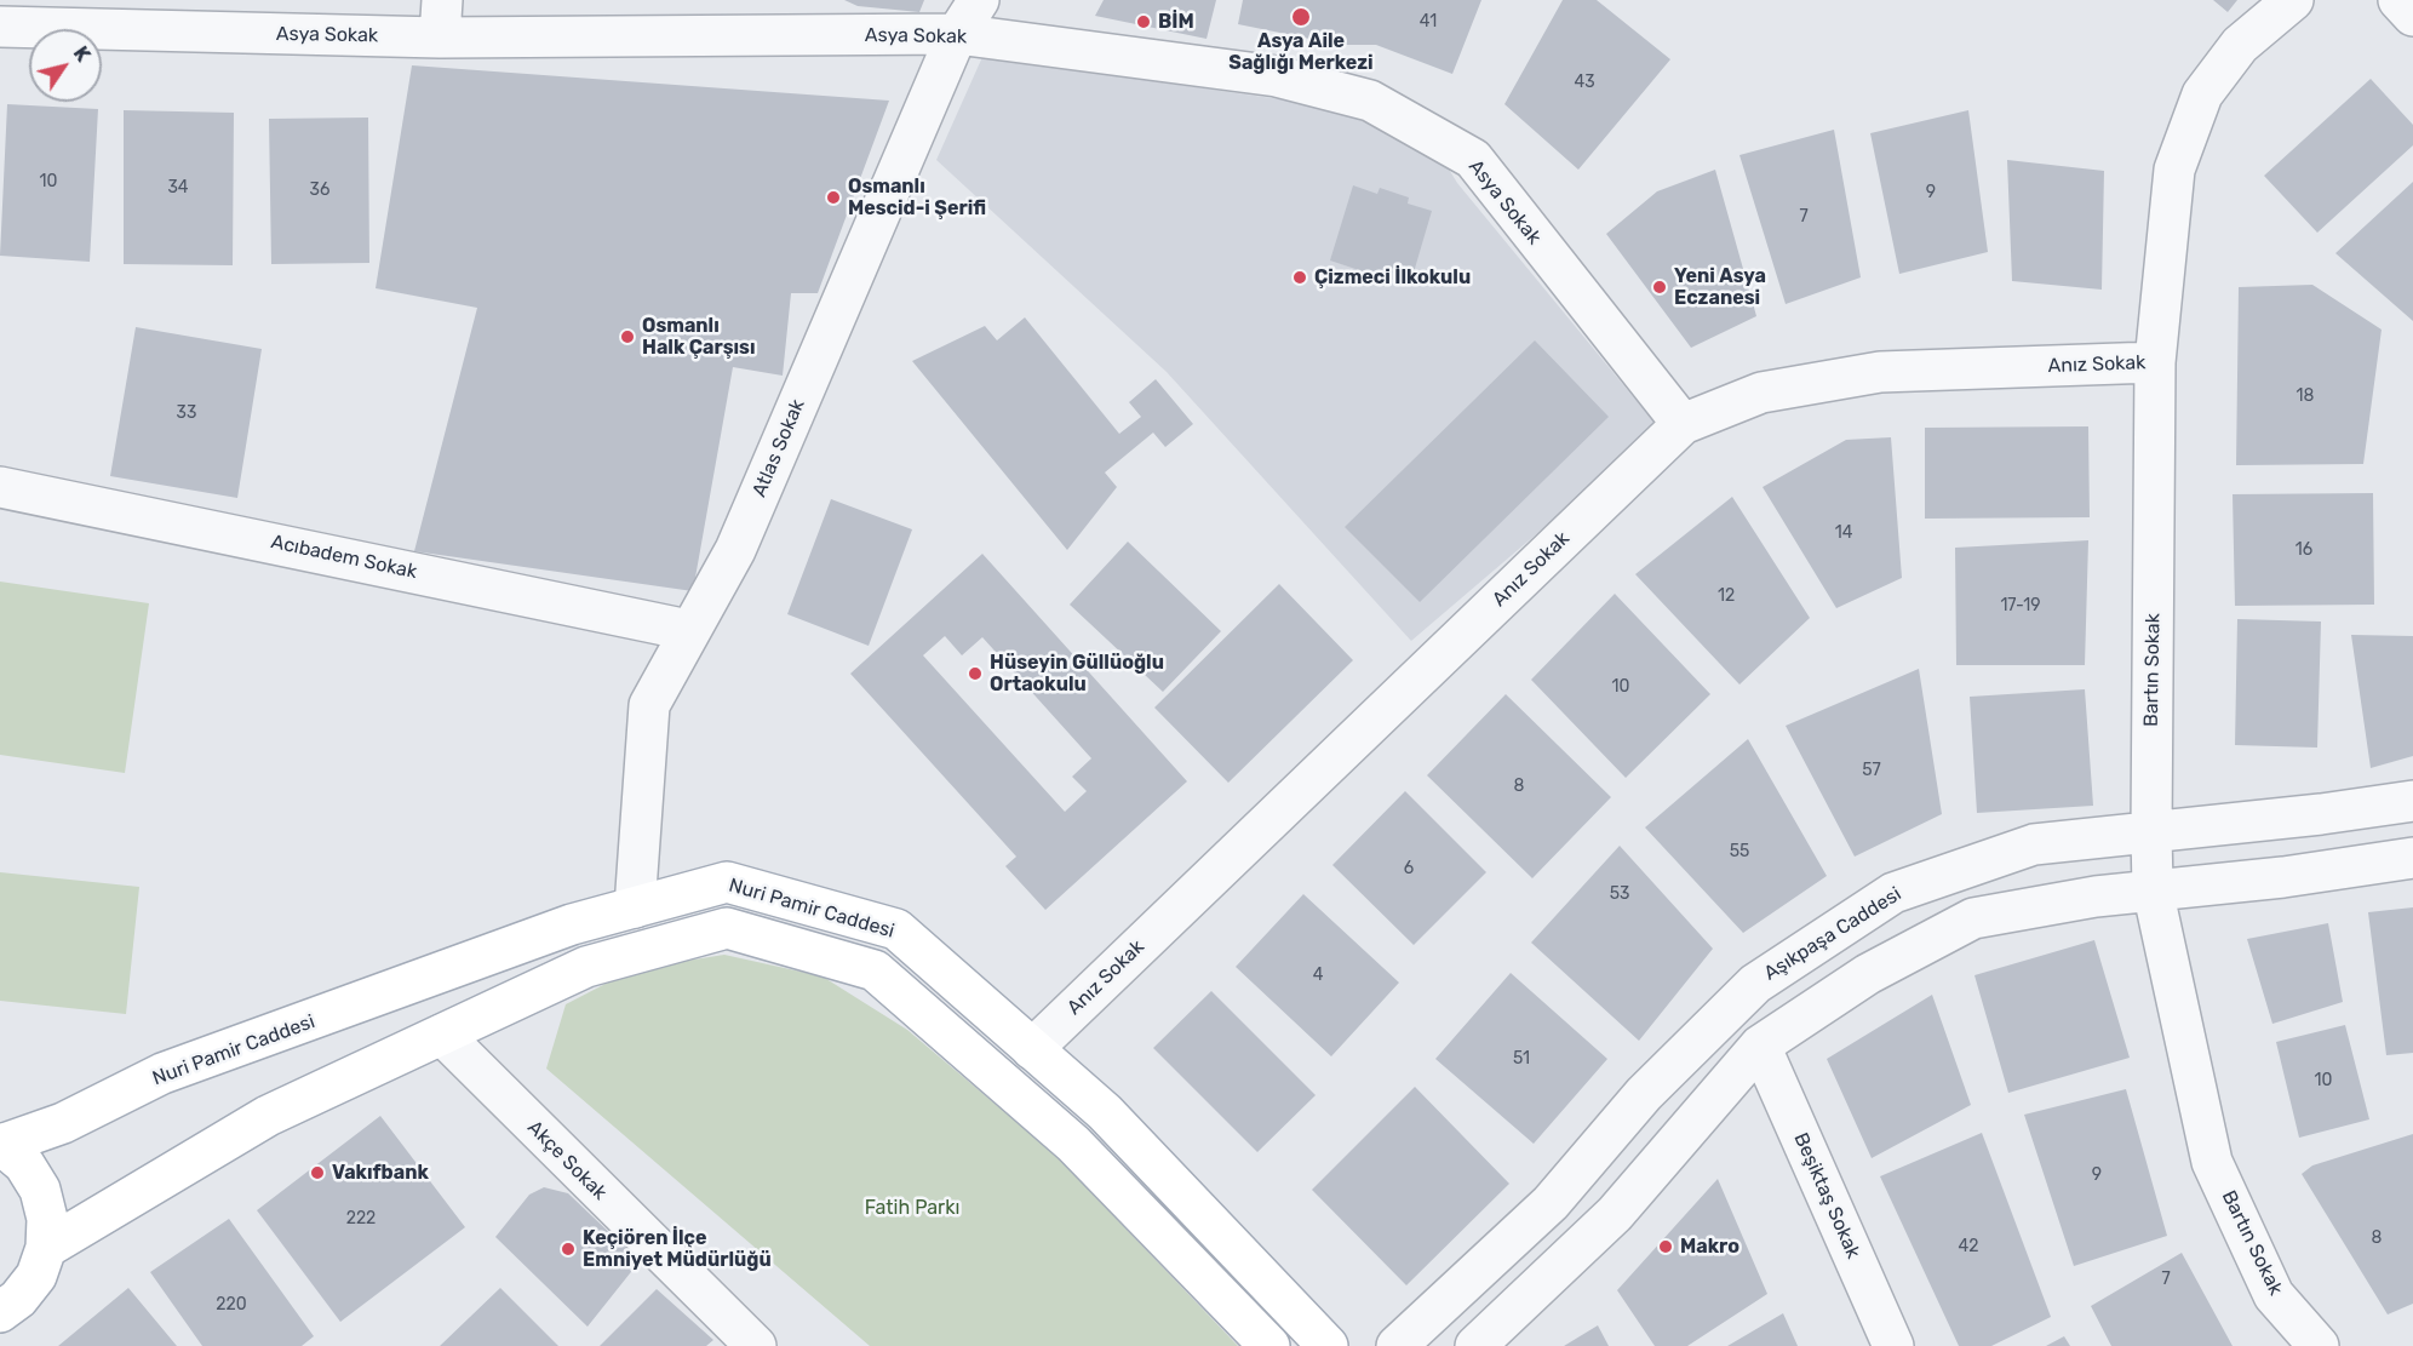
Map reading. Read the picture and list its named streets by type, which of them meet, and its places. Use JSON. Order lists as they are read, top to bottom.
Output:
{
  "streets": {
    "main road": ["Nuri Pamir Caddesi"],
    "street": [
      "Asya Sokak",
      "Anız Sokak",
      "Atlas Sokak",
      "Acıbadem Sokak",
      "Bartın Sokak",
      "Aşıkpaşa Caddesi",
      "Akçe Sokak",
      "Beşiktaş Sokak"
    ]
  },
  "crossings": [
    ["Asya Sokak", "Anız Sokak"],
    ["Asya Sokak", "Atlas Sokak"],
    ["Anız Sokak", "Bartın Sokak"],
    ["Anız Sokak", "Nuri Pamir Caddesi"],
    ["Atlas Sokak", "Acıbadem Sokak"],
    ["Atlas Sokak", "Nuri Pamir Caddesi"],
    ["Bartın Sokak", "Aşıkpaşa Caddesi"]
  ],
  "parks": ["Fatih Parkı"],
  "places": [
    "Asya Aile Sağlığı Merkezi",
    "BİM",
    "Osmanlı Mescid-i Şerifi",
    "Çizmeci İlkokulu",
    "Yeni Asya Eczanesi",
    "Osmanlı Halk Çarşısı",
    "Hüseyin Güllüoğlu Ortaokulu",
    "Vakıfbank",
    "Makro",
    "Keçiören İlçe Emniyet Müdürlüğü"
  ],
  "house_numbers": [
    "41",
    "43",
    "10",
    "34",
    "36",
    "9",
    "7",
    "18",
    "33",
    "14",
    "16",
    "12",
    "17-19",
    "10",
    "57",
    "8",
    "55",
    "6",
    "53",
    "4",
    "51",
    "10",
    "9",
    "222",
    "8",
    "42",
    "7",
    "220"
  ],
  "north": "top right"
}
